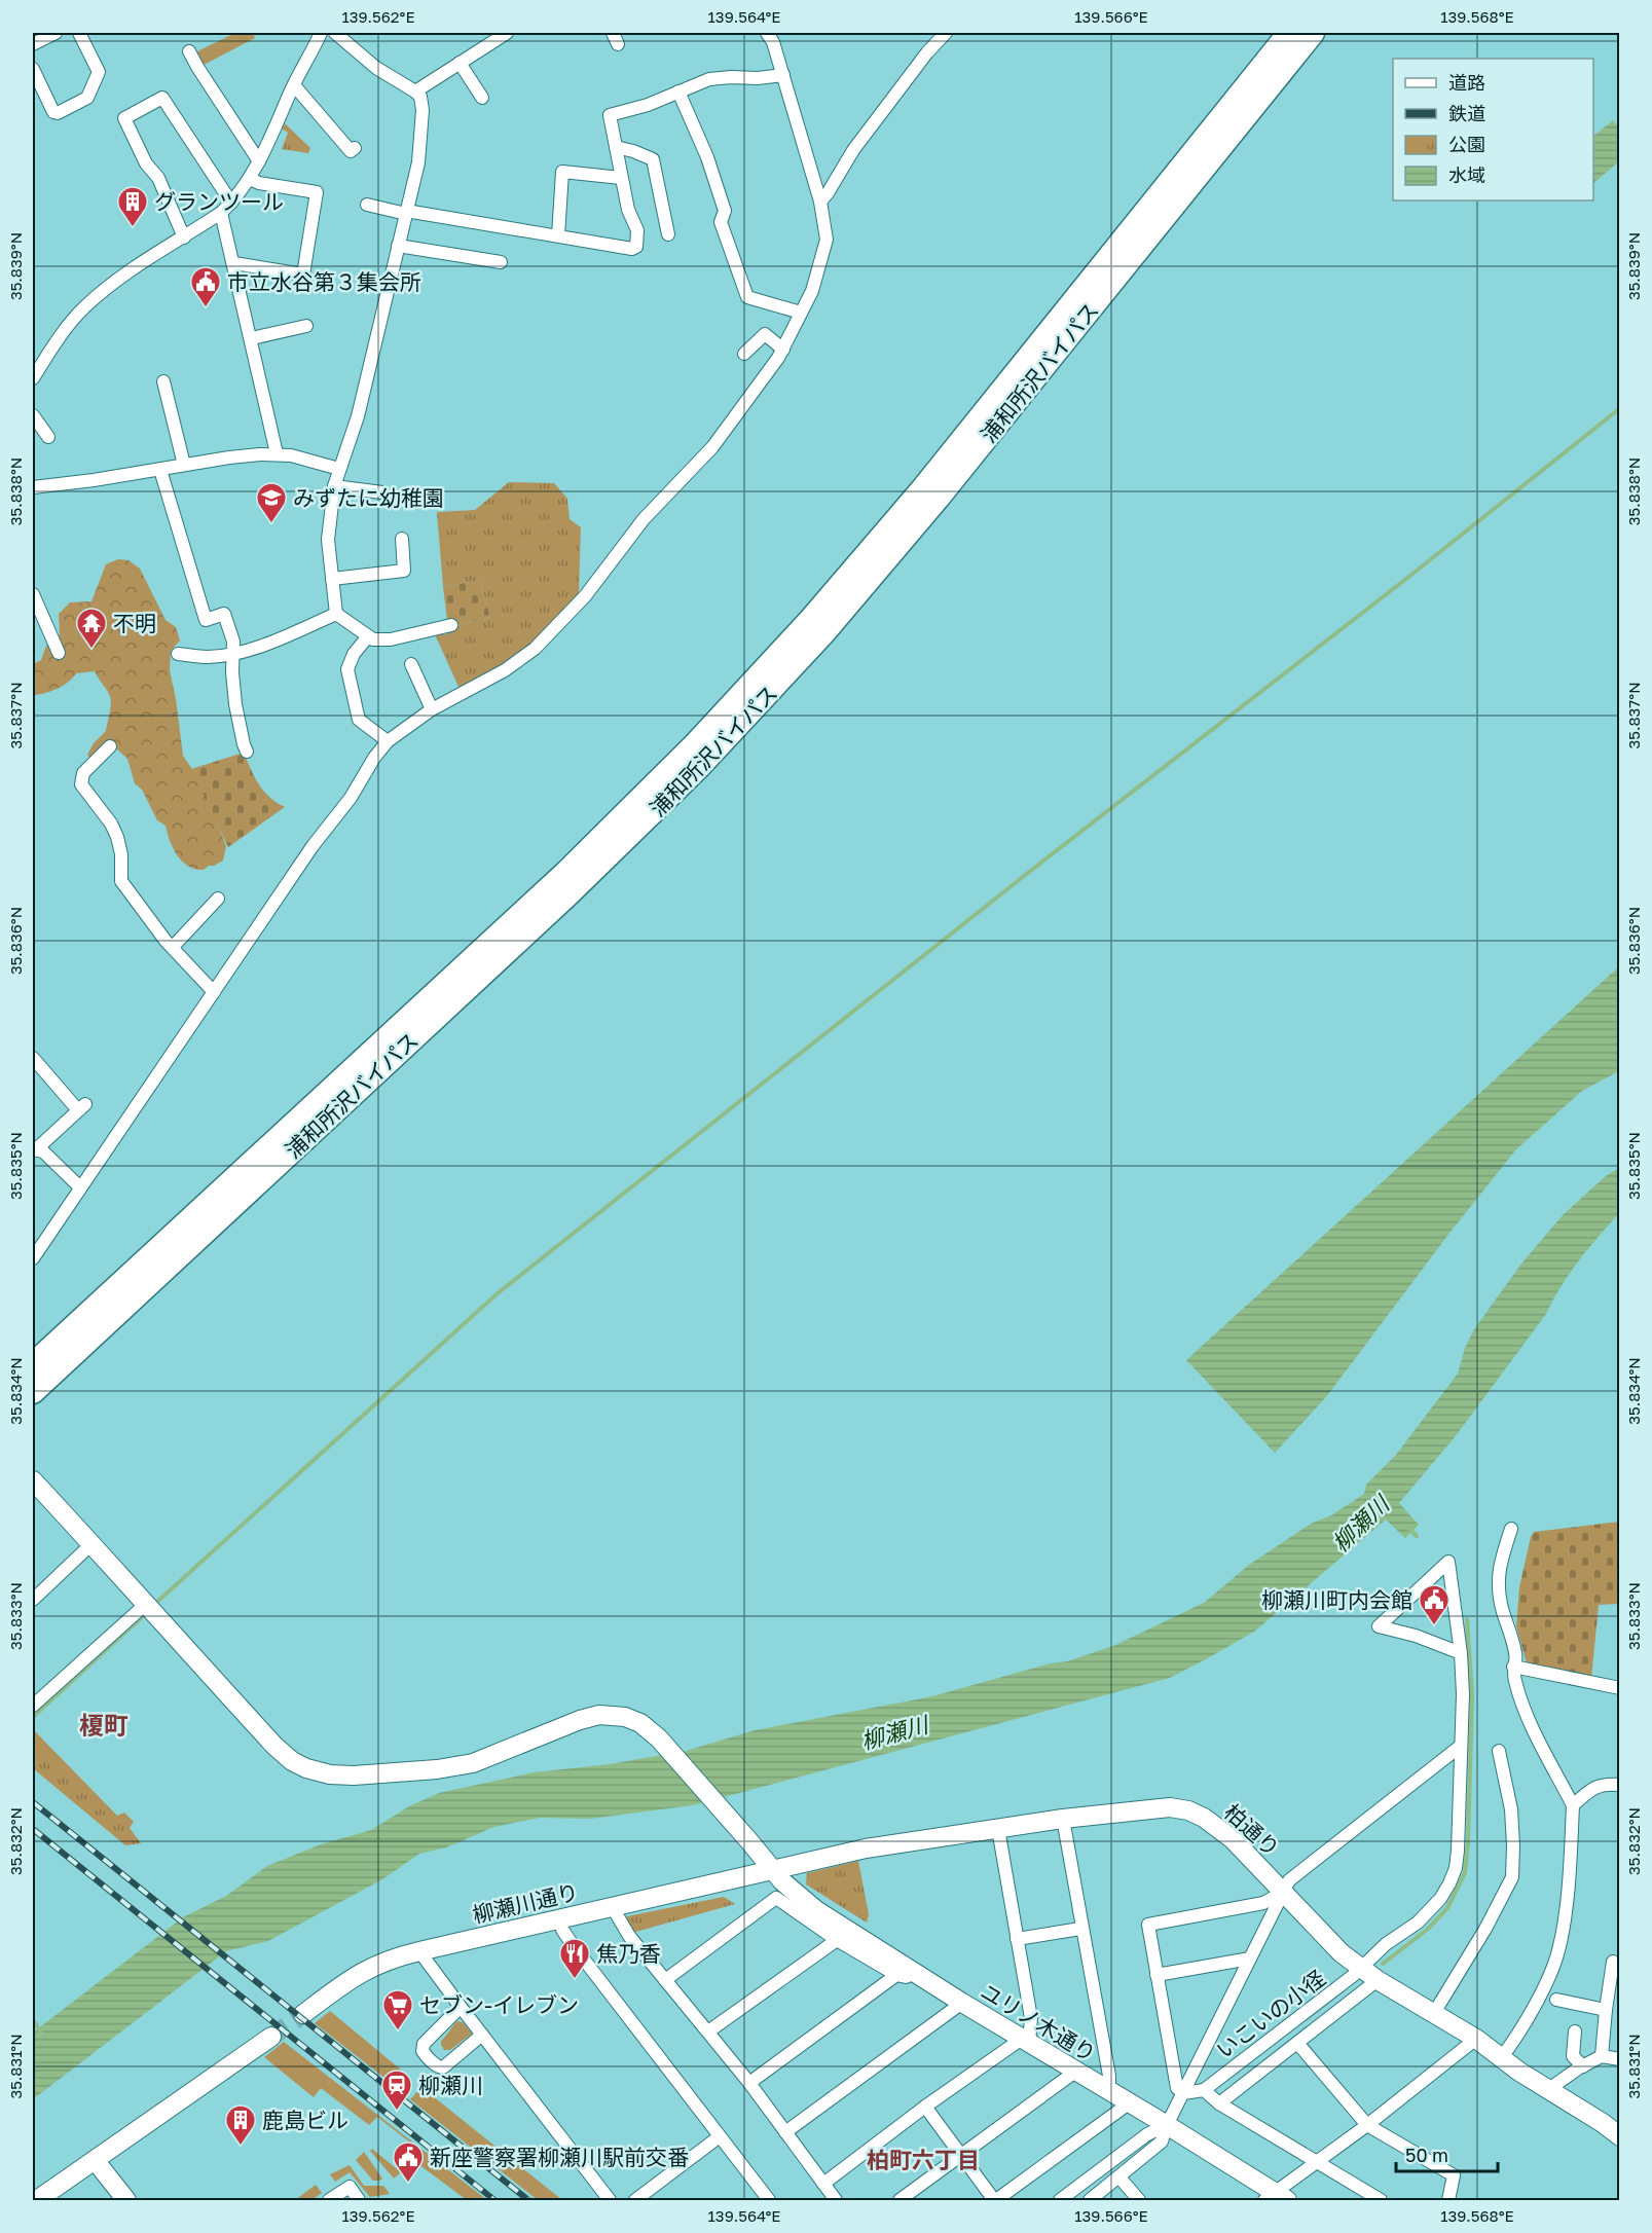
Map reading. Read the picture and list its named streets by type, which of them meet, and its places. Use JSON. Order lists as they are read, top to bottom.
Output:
{
  "streets": {
    "highway": ["浦和所沢バイパス"],
    "street": [
      "柏通り",
      "柳瀬川通り",
      "いこいの小径",
      "ユリノ木通り"
    ]
  },
  "crossings": [
    ["柏通り", "柳瀬川通り"],
    ["柏通り", "いこいの小径"],
    ["柏通り", "ユリノ木通り"],
    ["柳瀬川通り", "ユリノ木通り"]
  ],
  "districts": ["榎町", "柏町六丁目"],
  "water": ["柳瀬川"],
  "places": {
    "building": ["グランツール", "鹿島ビル"],
    "public building": ["市立水谷第３集会所", "柳瀬川町内会館", "新座警察署柳瀬川駅前交番"],
    "school or university": ["みずたに幼稚園"],
    "temple": ["不明"],
    "restaurant": ["焦乃香"],
    "supermarket": ["セブン-イレブン"],
    "station": ["柳瀬川"]
  },
  "legend": [
    "道路",
    "鉄道",
    "公園",
    "水域"
  ],
  "scale_bar": "50 m",
  "coordinates": [
    "139.562°E",
    "139.564°E",
    "139.566°E",
    "139.568°E",
    "35.839°N",
    "35.838°N",
    "35.837°N",
    "35.836°N",
    "35.835°N",
    "35.834°N",
    "35.833°N",
    "35.832°N",
    "35.831°N"
  ]
}
